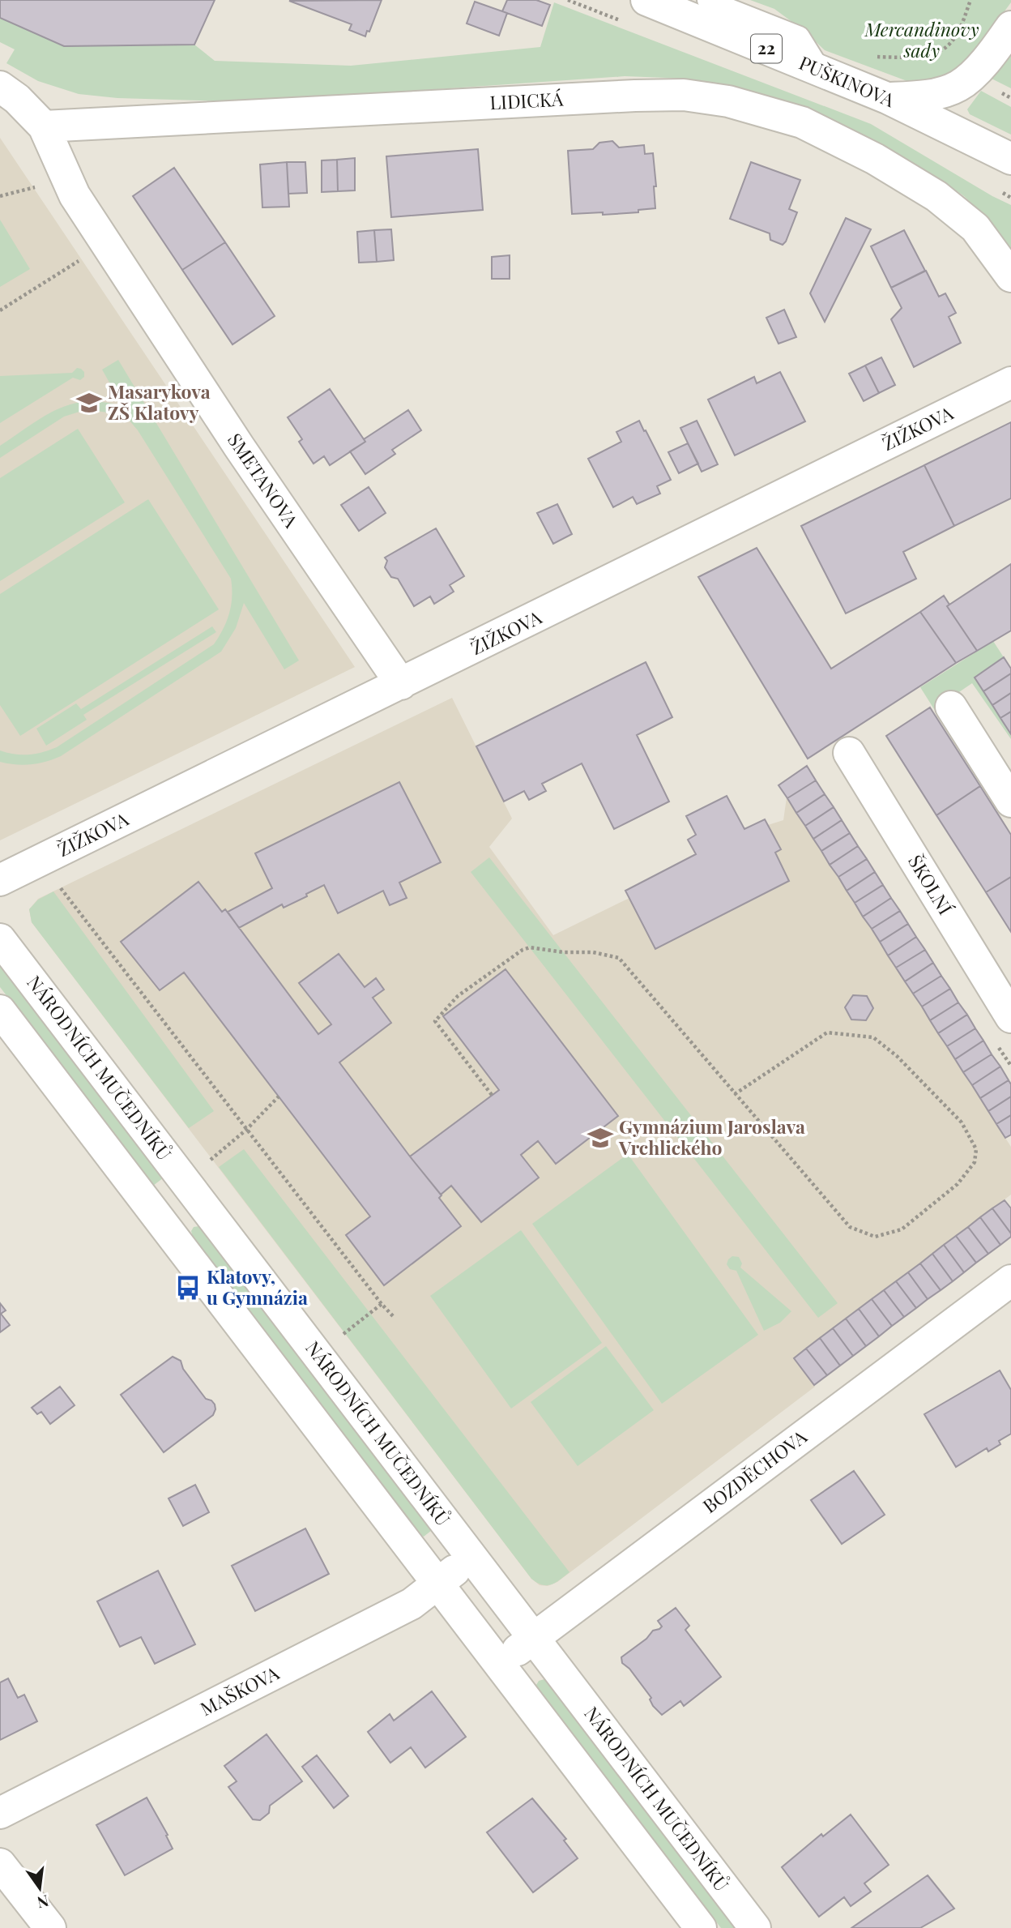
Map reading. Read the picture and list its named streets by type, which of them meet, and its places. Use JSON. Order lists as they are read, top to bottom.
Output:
{
  "streets": {
    "street": [
      "22",
      "PUŠKINOVA",
      "LIDICKÁ",
      "ŽIŽKOVA",
      "SMETANOVA",
      "ŠKOLNÍ",
      "NÁRODNÍCH MUČEDNÍKŮ",
      "BOZDĚCHOVA",
      "MAŠKOVA"
    ]
  },
  "crossings": [
    ["LIDICKÁ", "SMETANOVA"],
    ["ŽIŽKOVA", "SMETANOVA"],
    ["NÁRODNÍCH MUČEDNÍKŮ", "BOZDĚCHOVA"],
    ["NÁRODNÍCH MUČEDNÍKŮ", "MAŠKOVA"]
  ],
  "parks": ["Mercandinovy sady"],
  "places": {
    "school or university": ["Masarykova ZŠ Klatovy", "Gymnázium Jaroslava Vrchlického"],
    "bus stop": ["Klatovy, u Gymnázia"]
  },
  "north": "bottom"
}
